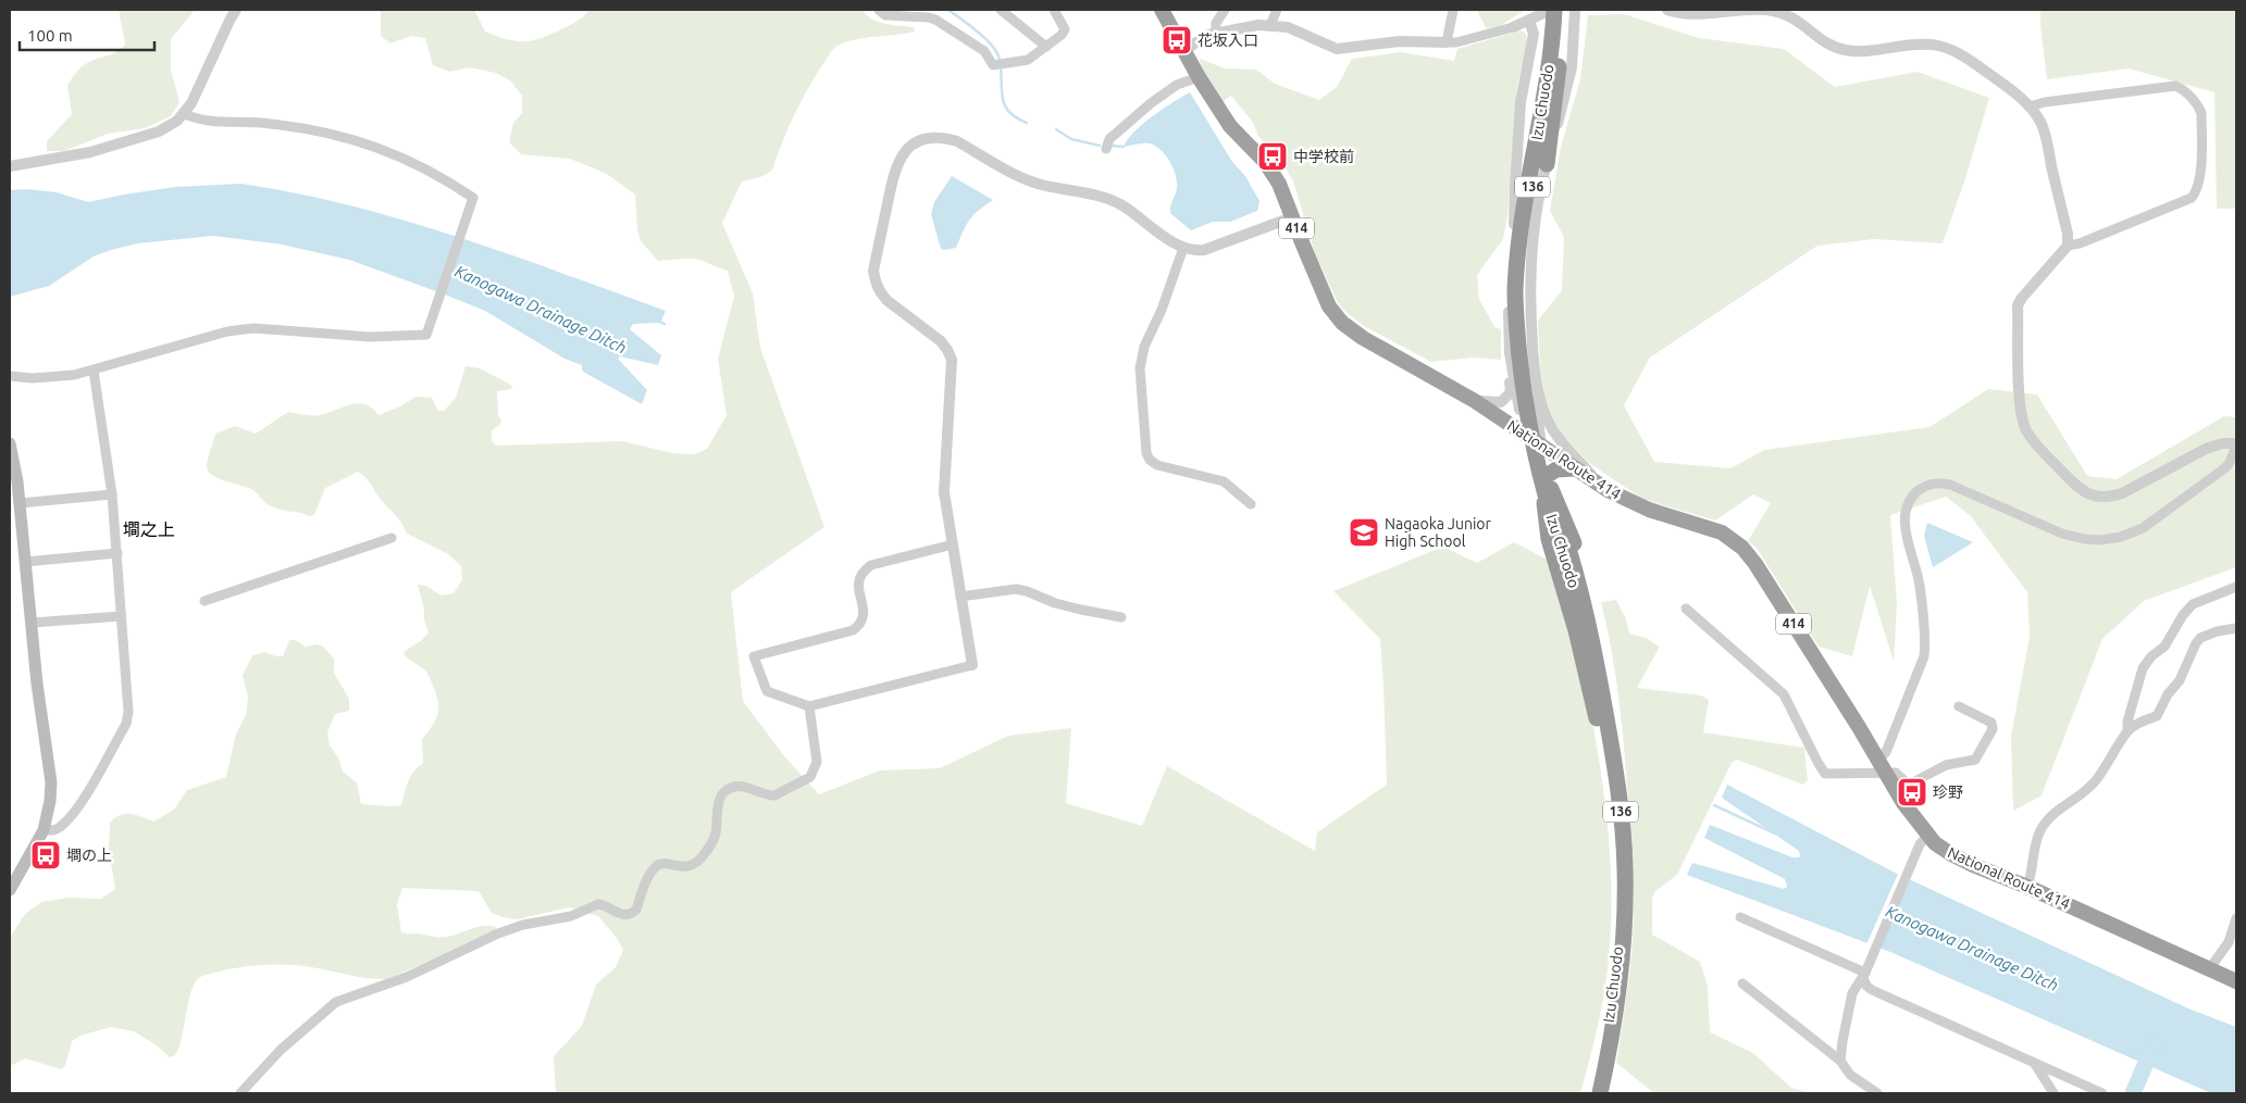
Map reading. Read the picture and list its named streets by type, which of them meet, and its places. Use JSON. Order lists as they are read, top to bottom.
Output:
{
  "streets": {
    "highway": [
      "Izu Chuodo",
      "136",
      "414",
      "National Route 414"
    ]
  },
  "districts": ["墹之上"],
  "water": ["Kanogawa Drainage Ditch"],
  "places": {
    "bus stop": [
      "花坂入口",
      "中学校前",
      "珍野",
      "墹の上"
    ],
    "school or university": ["Nagaoka Junior High School"]
  },
  "scale_bar": "100 m"
}
